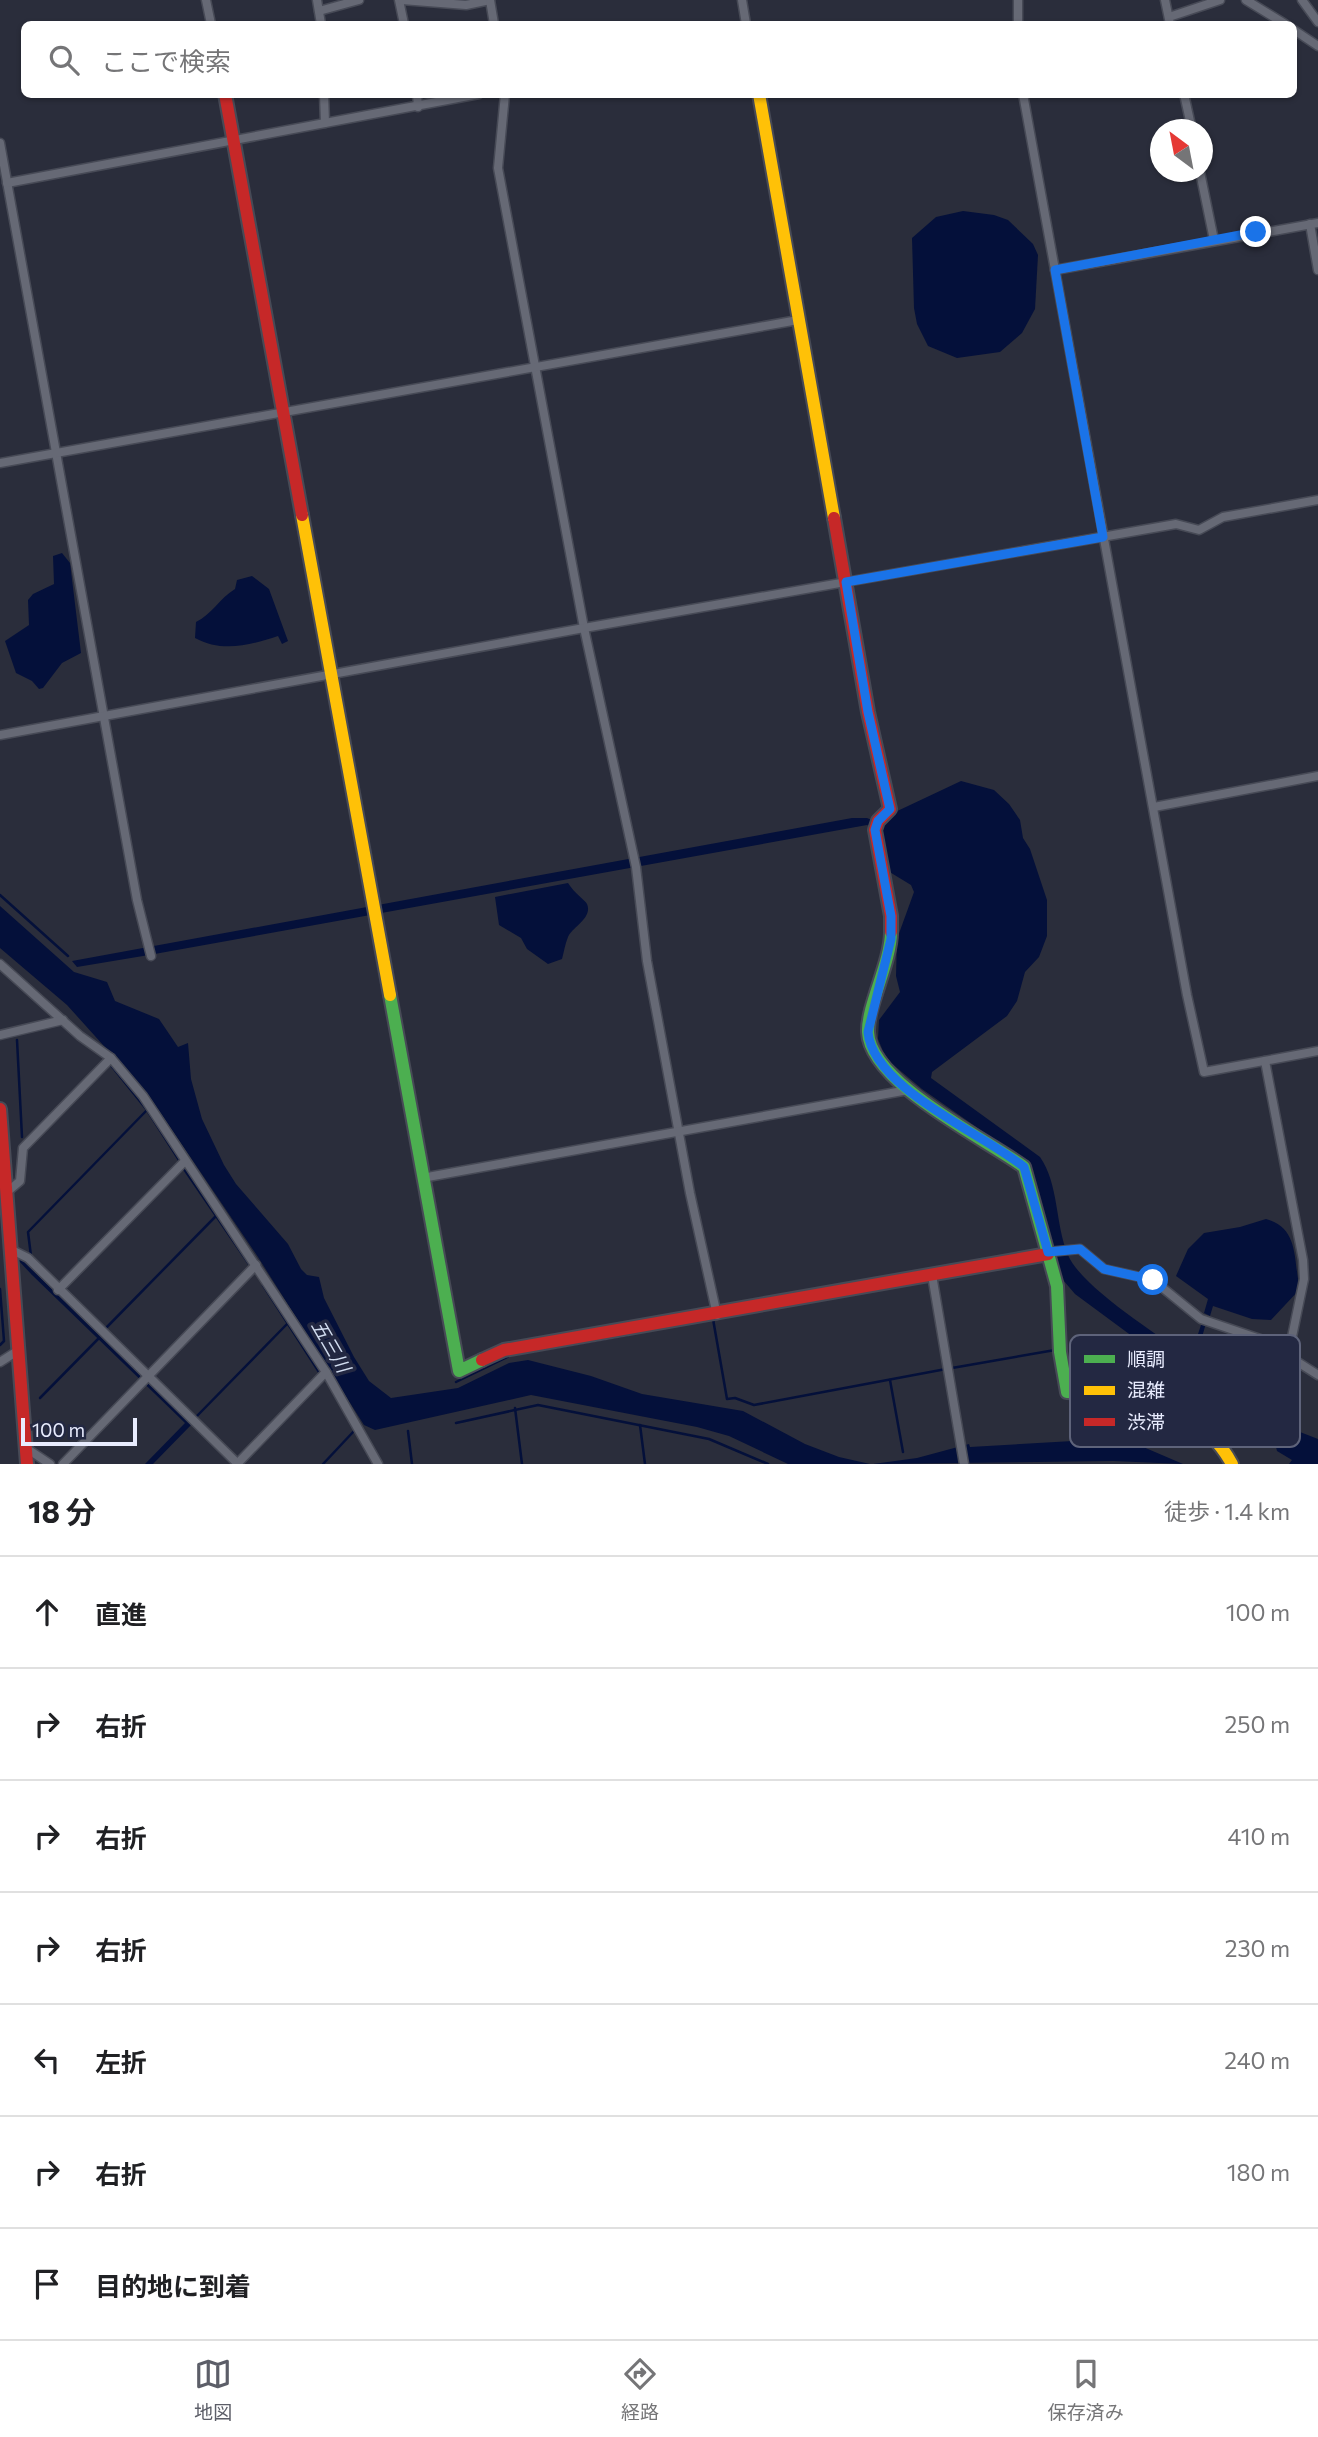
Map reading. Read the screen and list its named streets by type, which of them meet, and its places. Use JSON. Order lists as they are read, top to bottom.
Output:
{
  "water": ["五三川"],
  "legend": ["順調", "混雑", "渋滞"],
  "scale_bar": "100 m",
  "north": "top left",
  "page": {
    "search": "ここで検索",
    "scale": "100 m",
    "heading": ["18 分", "徒歩 · 1.4 km"],
    "list": [
      ["直進", "100 m"],
      ["右折", "250 m"],
      ["右折", "410 m"],
      ["右折", "230 m"],
      ["左折", "240 m"],
      ["右折", "180 m"],
      "目的地に到着"
    ],
    "nav": ["地図", "経路", "保存済み"]
  }
}
